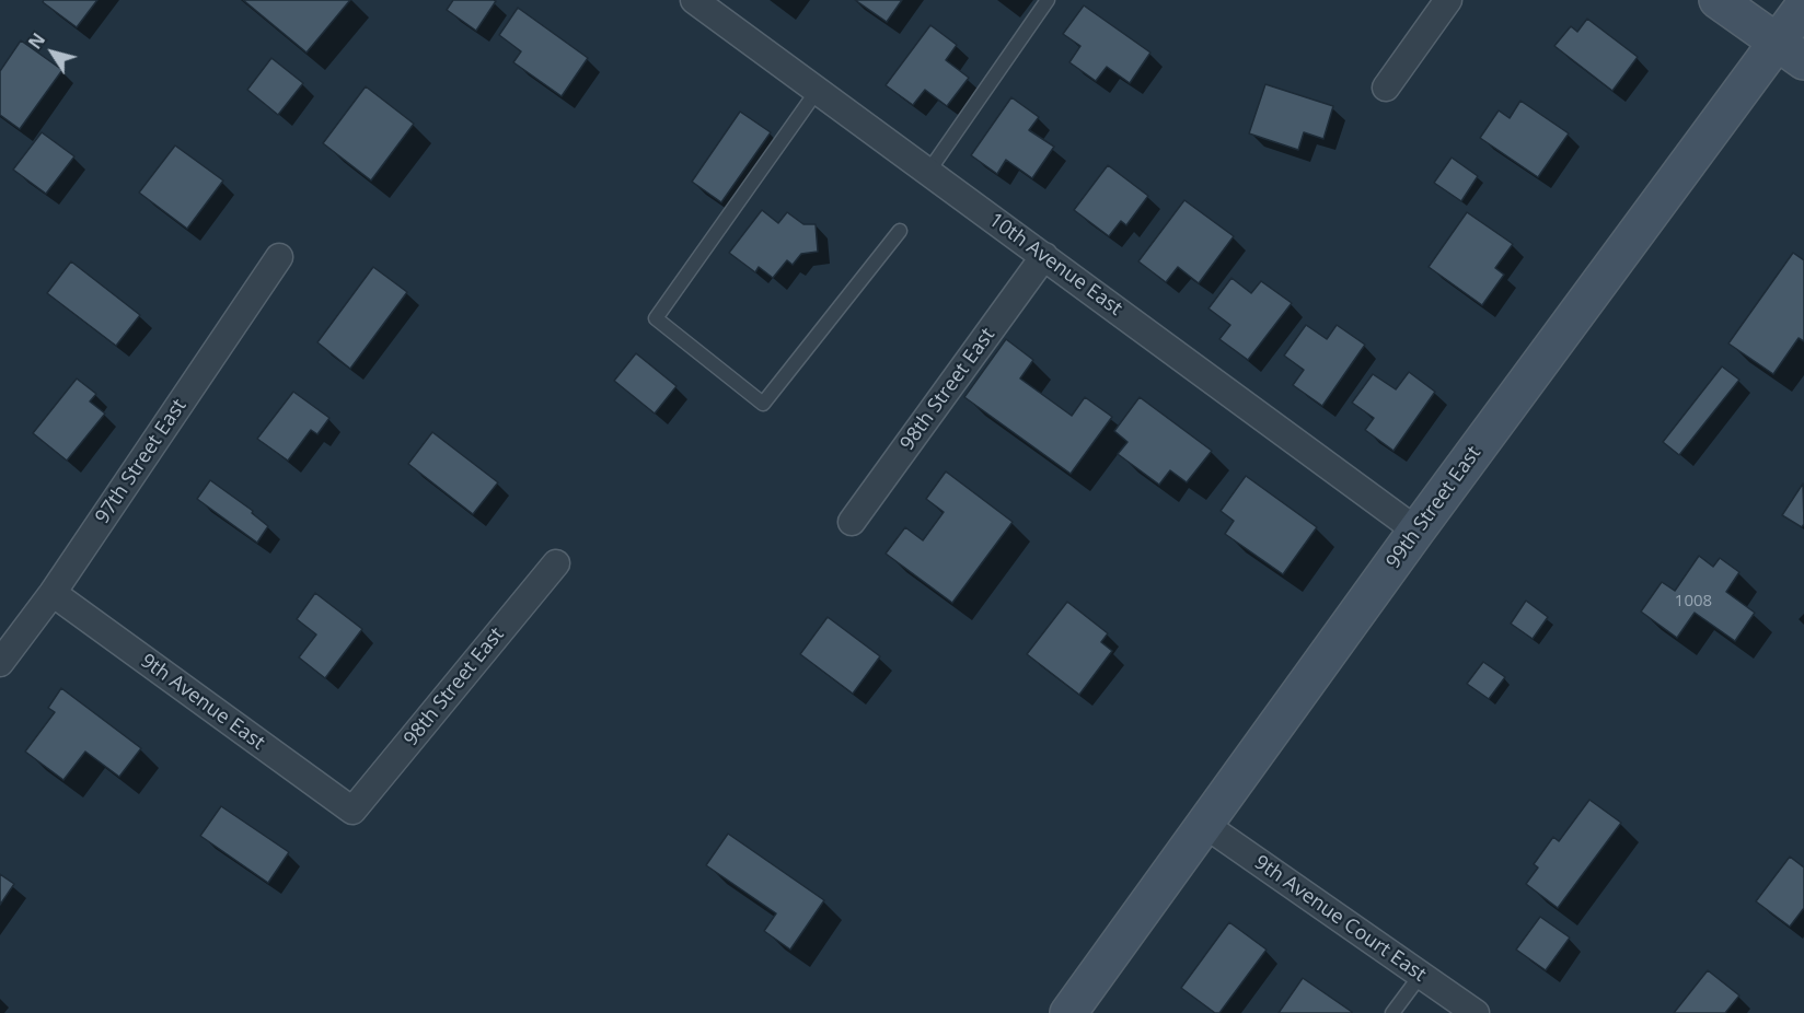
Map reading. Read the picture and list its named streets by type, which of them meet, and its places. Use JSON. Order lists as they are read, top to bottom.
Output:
{
  "streets": {
    "street": [
      "10th Avenue East",
      "98th Street East",
      "97th Street East",
      "99th Street East",
      "9th Avenue East",
      "9th Avenue Court East"
    ]
  },
  "crossings": [
    ["10th Avenue East", "98th Street East"],
    ["10th Avenue East", "99th Street East"],
    ["98th Street East", "9th Avenue East"],
    ["97th Street East", "9th Avenue East"],
    ["99th Street East", "9th Avenue Court East"]
  ],
  "house_numbers": ["1008"],
  "north": "top left"
}
